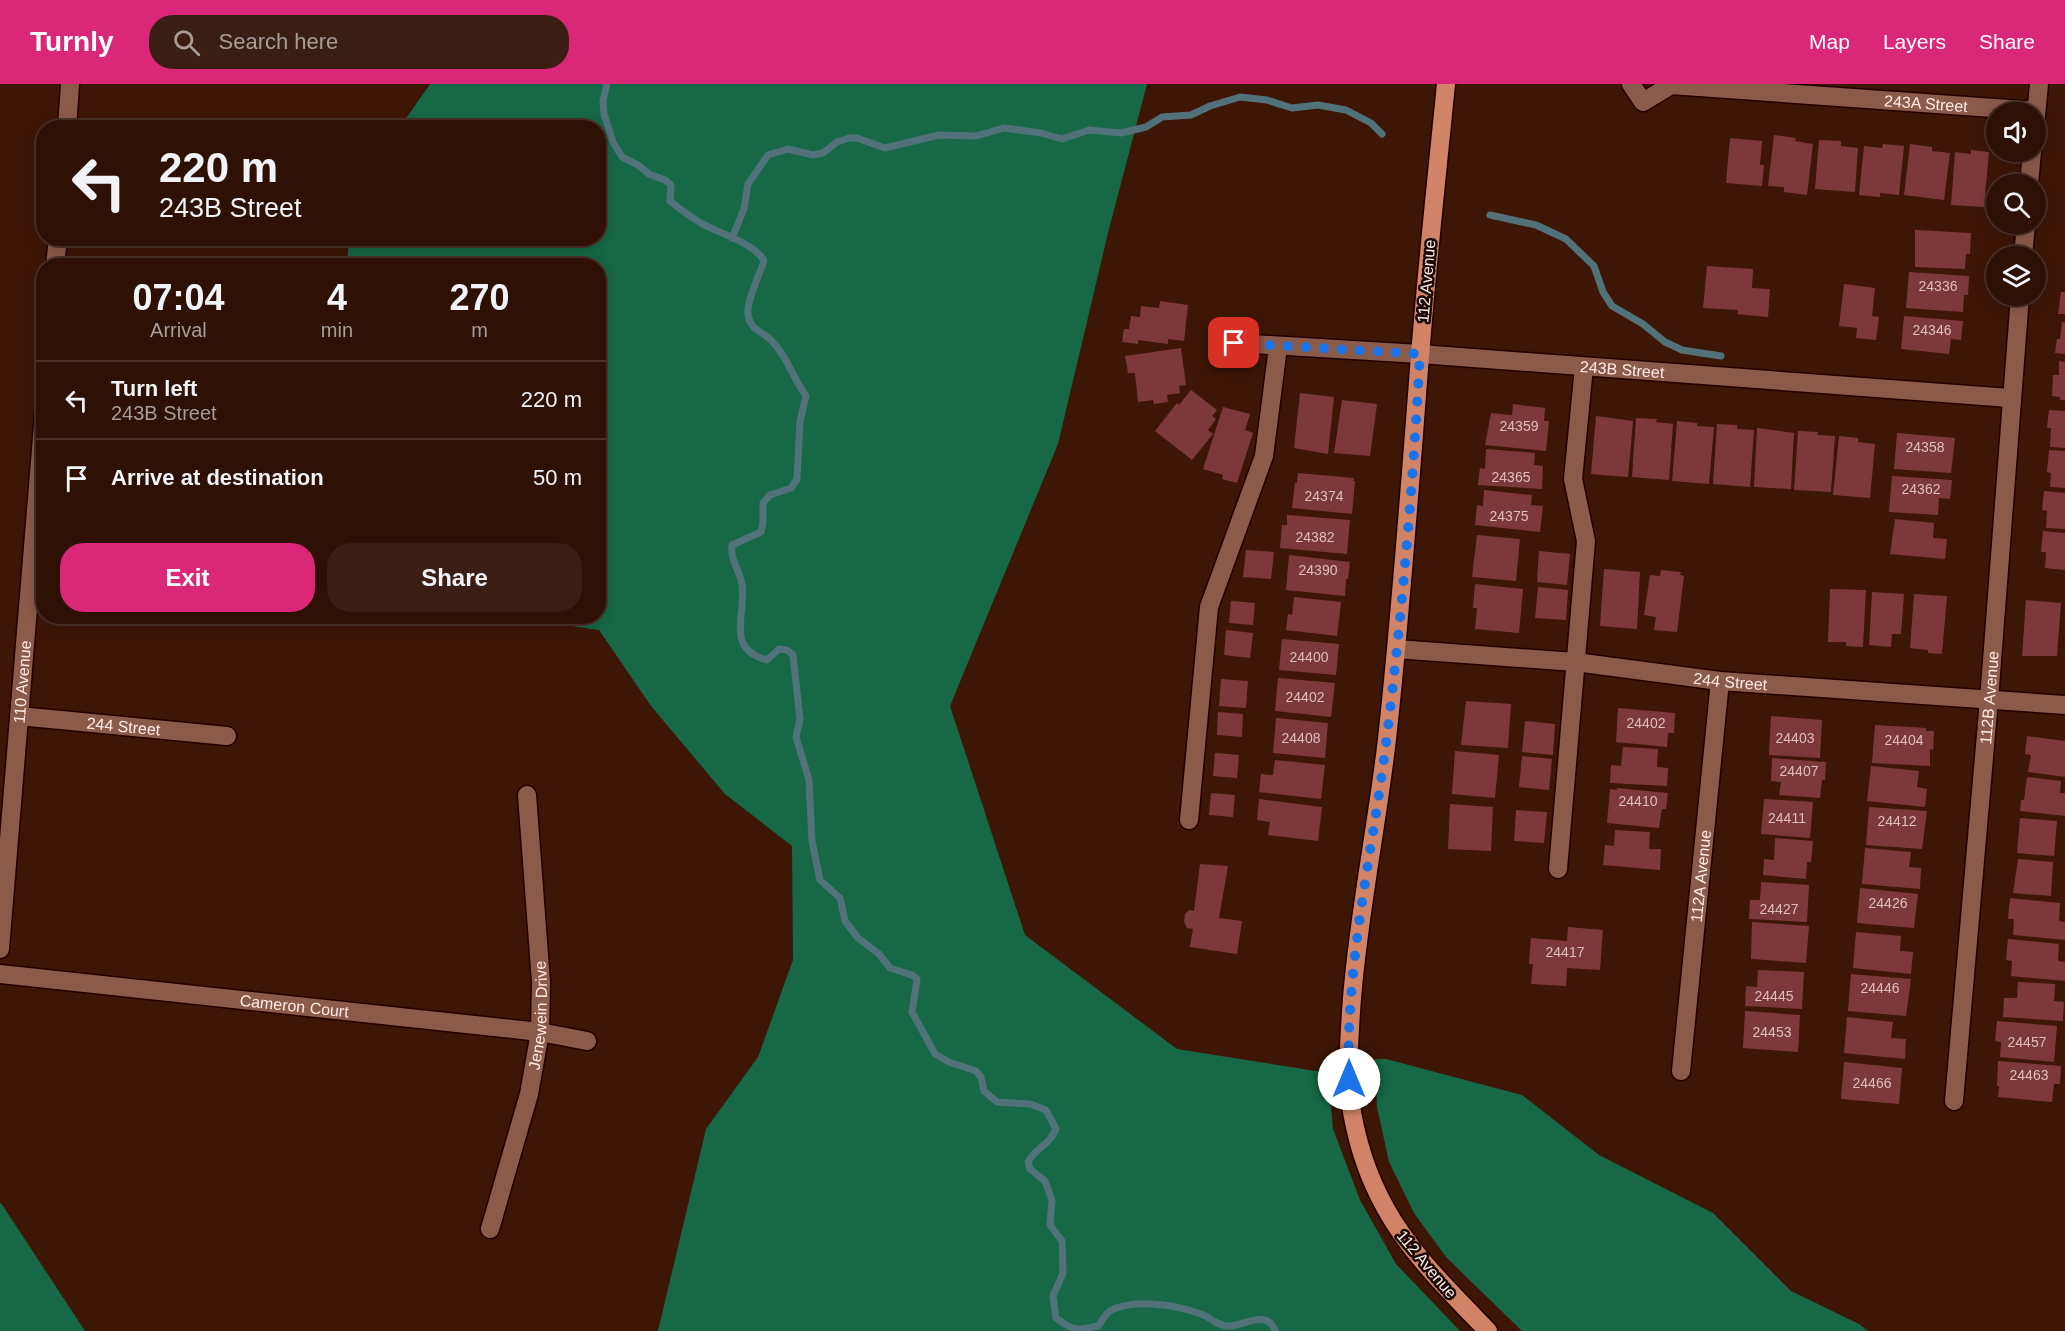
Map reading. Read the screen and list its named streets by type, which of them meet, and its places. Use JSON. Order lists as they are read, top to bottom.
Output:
{
  "streets": {
    "main road": ["112 Avenue"],
    "street": [
      "243A Street",
      "243B Street",
      "110 Avenue",
      "244 Street",
      "112B Avenue",
      "112A Avenue",
      "Cameron Court",
      "Jenewein Drive"
    ]
  },
  "crossings": [
    ["112 Avenue", "243B Street"],
    ["112 Avenue", "244 Street"],
    ["243B Street", "112B Avenue"],
    ["110 Avenue", "244 Street"],
    ["244 Street", "112B Avenue"],
    ["244 Street", "112A Avenue"],
    ["Cameron Court", "Jenewein Drive"]
  ],
  "house_numbers": [
    "24336",
    "24346",
    "24359",
    "24358",
    "24365",
    "24362",
    "24374",
    "24375",
    "24382",
    "24390",
    "24400",
    "24402",
    "24402",
    "24408",
    "24403",
    "24404",
    "24407",
    "24410",
    "24411",
    "24412",
    "24426",
    "24427",
    "24417",
    "24446",
    "24445",
    "24453",
    "24457",
    "24463",
    "24466"
  ],
  "page": {
    "header": "Turnly",
    "search": "Search here",
    "nav": ["Map", "Layers", "Share"],
    "turn": ["220 m", "243B Street"],
    "eta": [
      "07:04",
      "Arrival",
      "4",
      "min",
      "270",
      "m"
    ],
    "list": [
      {
        "name": "Turn left",
        "note": "243B Street",
        "value": "220 m"
      },
      {
        "name": "Arrive at destination",
        "value": "50 m"
      }
    ],
    "buttons": ["Exit", "Share"]
  }
}
